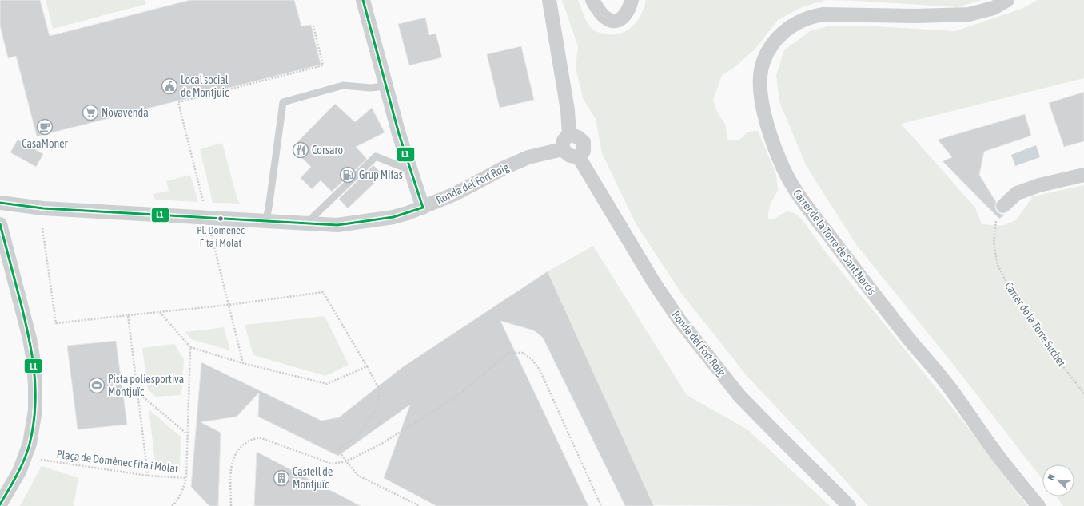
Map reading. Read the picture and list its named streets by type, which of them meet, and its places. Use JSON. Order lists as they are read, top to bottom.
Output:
{
  "streets": {
    "street": ["Ronda del Fort Roig", "Carrer de la Torre de Sant Narcís"],
    "path": ["Carrer de la Torre Suchet", "Plaça de Domènec Fita i Molat"]
  },
  "places": {
    "public building": ["Local social de Montjuic"],
    "supermarket": ["Novavenda"],
    "cafe": ["CasaMoner"],
    "restaurant": ["Corsaro"],
    "fuel station": ["Grup Mifas"],
    "other": ["Pl. Domenec Fita i Molat"],
    "sports": ["Pista poliesportiva Montjuïc"],
    "building": ["Castell de Montjuïc"]
  },
  "lines": ["transit line L1"],
  "north": "top left"
}
